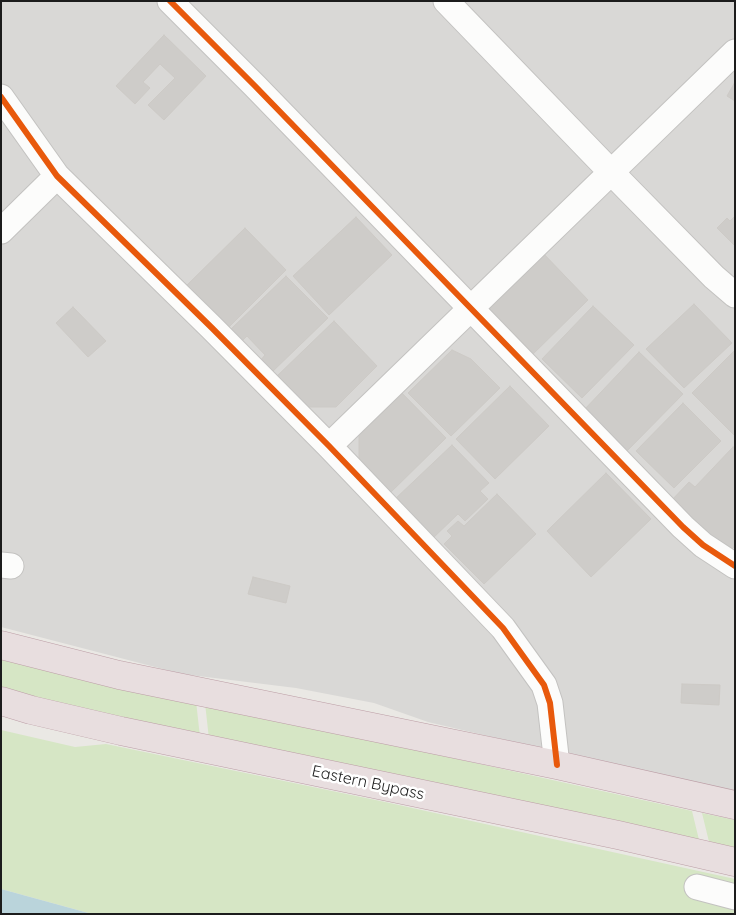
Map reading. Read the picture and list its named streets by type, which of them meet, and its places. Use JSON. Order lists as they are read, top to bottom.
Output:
{
  "streets": {
    "highway": ["Eastern Bypass"]
  }
}
